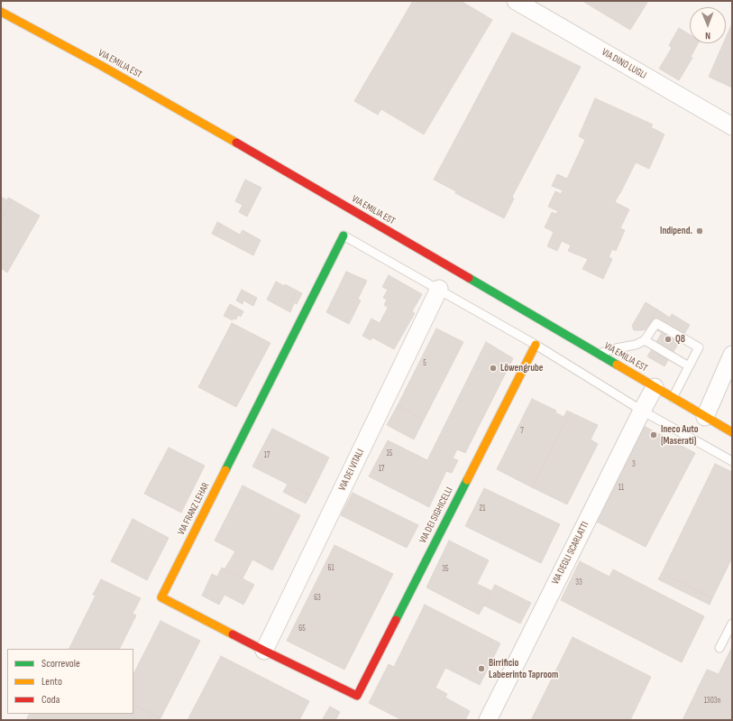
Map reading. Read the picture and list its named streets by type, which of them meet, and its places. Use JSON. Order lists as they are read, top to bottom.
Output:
{
  "streets": {
    "street": [
      "VIA EMILIA EST",
      "VIA DINO LUGLI",
      "VIA DEI VITALI",
      "VIA FRANZ LEHAR",
      "VIA DEI SIGHICELLI",
      "VIA DEGLI SCARLATTI"
    ]
  },
  "crossings": [
    ["VIA EMILIA EST", "VIA DEGLI SCARLATTI"],
    ["VIA DEI VITALI", "VIA FRANZ LEHAR"],
    ["VIA FRANZ LEHAR", "VIA DEI SIGHICELLI"]
  ],
  "places": [
    "Indipend.",
    "Q8",
    "Löwengrube",
    "Ineco Auto (Maserati)",
    "Birrificio Labeerinto Taproom"
  ],
  "house_numbers": [
    "5",
    "7",
    "15",
    "17",
    "3",
    "17",
    "11",
    "21",
    "61",
    "35",
    "33",
    "63",
    "65",
    "1303n"
  ],
  "legend": ["Scorrevole", "Lento", "Coda"],
  "north": "bottom"
}
